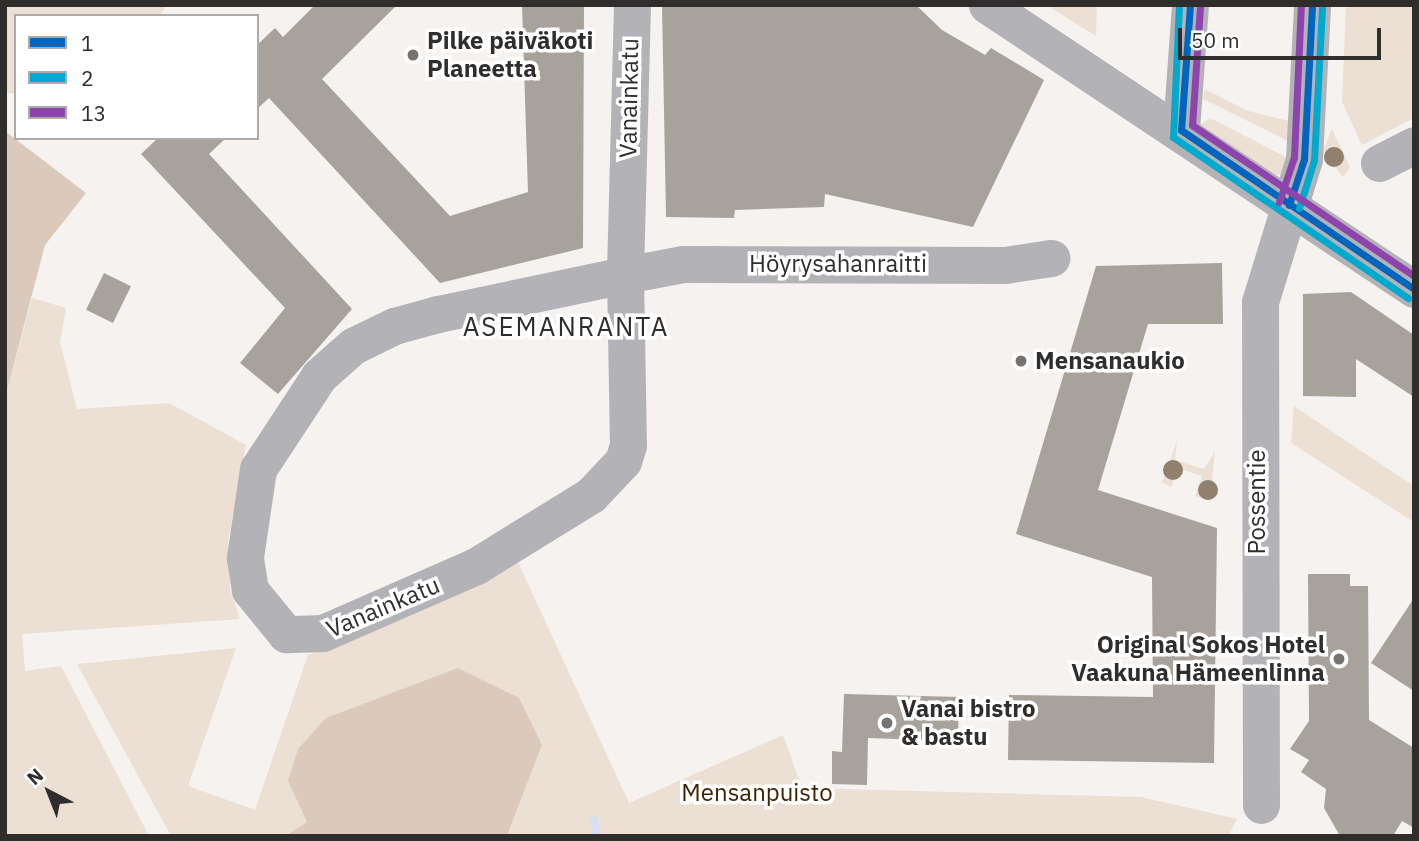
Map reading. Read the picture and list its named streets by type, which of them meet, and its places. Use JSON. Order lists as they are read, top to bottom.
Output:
{
  "streets": {
    "street": ["Vanainkatu", "Höyrysahanraitti", "Possentie"]
  },
  "crossings": [
    ["Vanainkatu", "Höyrysahanraitti"]
  ],
  "districts": ["ASEMANRANTA"],
  "parks": ["Mensanpuisto"],
  "places": [
    "Pilke päiväkoti Planeetta",
    "Mensanaukio",
    "Original Sokos Hotel Vaakuna Hämeenlinna",
    "Vanai bistro & bastu"
  ],
  "lines": ["transit line 1", "transit line 2", "transit line 13"],
  "legend": ["1", "2", "13"],
  "scale_bar": "50 m",
  "north": "top left"
}
